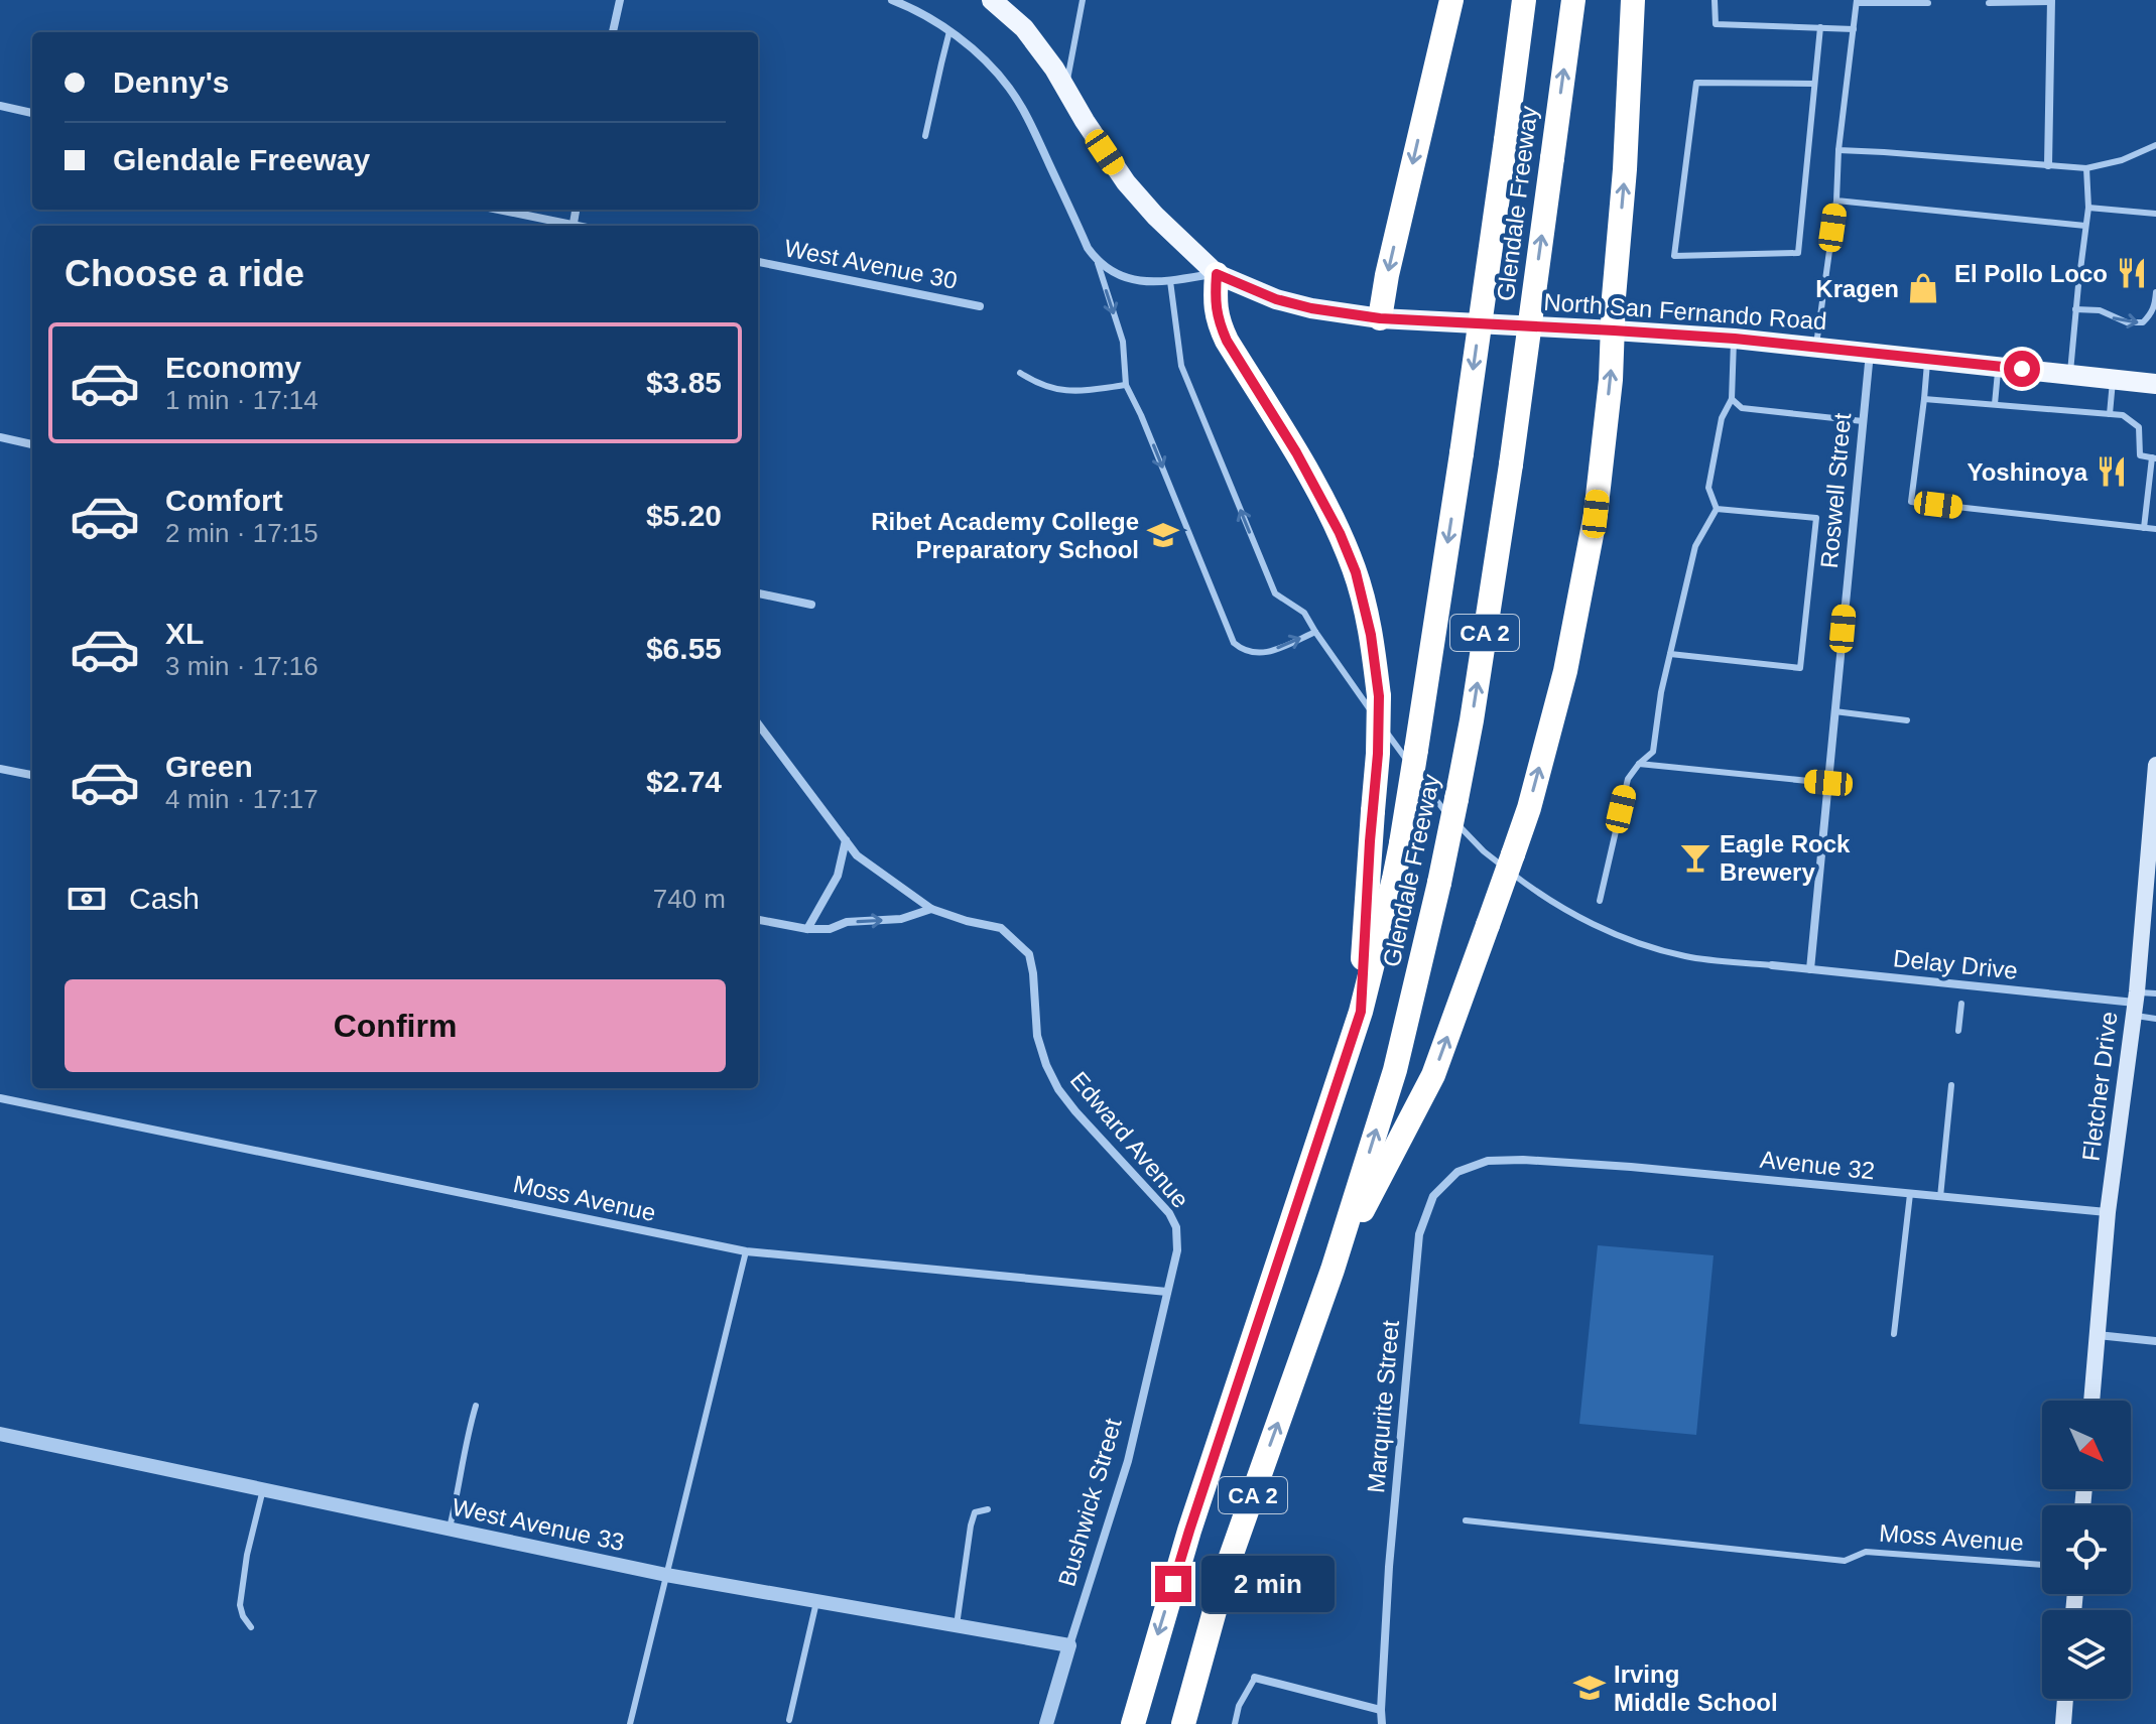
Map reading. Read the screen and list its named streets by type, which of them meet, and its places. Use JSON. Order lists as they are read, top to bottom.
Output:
{
  "streets": {
    "highway": ["Glendale Freeway", "CA 2"],
    "main road": ["North San Fernando Road", "Fletcher Drive"],
    "street": [
      "West Avenue 30",
      "Roswell Street",
      "Delay Drive",
      "Edward Avenue",
      "Avenue 32",
      "Moss Avenue",
      "Marqurite Street",
      "Bushwick Street",
      "West Avenue 33"
    ]
  },
  "crossings": [
    ["North San Fernando Road", "Roswell Street"],
    ["Roswell Street", "Delay Drive"],
    ["Delay Drive", "Fletcher Drive"],
    ["Fletcher Drive", "Avenue 32"],
    ["Edward Avenue", "Moss Avenue"],
    ["Edward Avenue", "Bushwick Street"],
    ["Avenue 32", "Marqurite Street"],
    ["Moss Avenue", "Bushwick Street"],
    ["Bushwick Street", "West Avenue 33"]
  ],
  "places": {
    "restaurant": ["El Pollo Loco", "Yoshinoya"],
    "shop": ["Kragen"],
    "school or university": ["Ribet Academy College Preparatory School", "Irving Middle School"],
    "bar": ["Eagle Rock Brewery"]
  },
  "north": "bottom right",
  "page": {
    "banner": ["Denny's", "Glendale Freeway"],
    "heading": "Choose a ride",
    "list": [
      {
        "name": "Economy",
        "note": "1 min · 17:14",
        "value": "$3.85"
      },
      {
        "name": "Comfort",
        "note": "2 min · 17:15",
        "value": "$5.20"
      },
      {
        "name": "XL",
        "note": "3 min · 17:16",
        "value": "$6.55"
      },
      {
        "name": "Green",
        "note": "4 min · 17:17",
        "value": "$2.74"
      }
    ],
    "pay": ["Cash", "740 m"],
    "buttons": "Confirm",
    "bubble": "2 min"
  }
}
